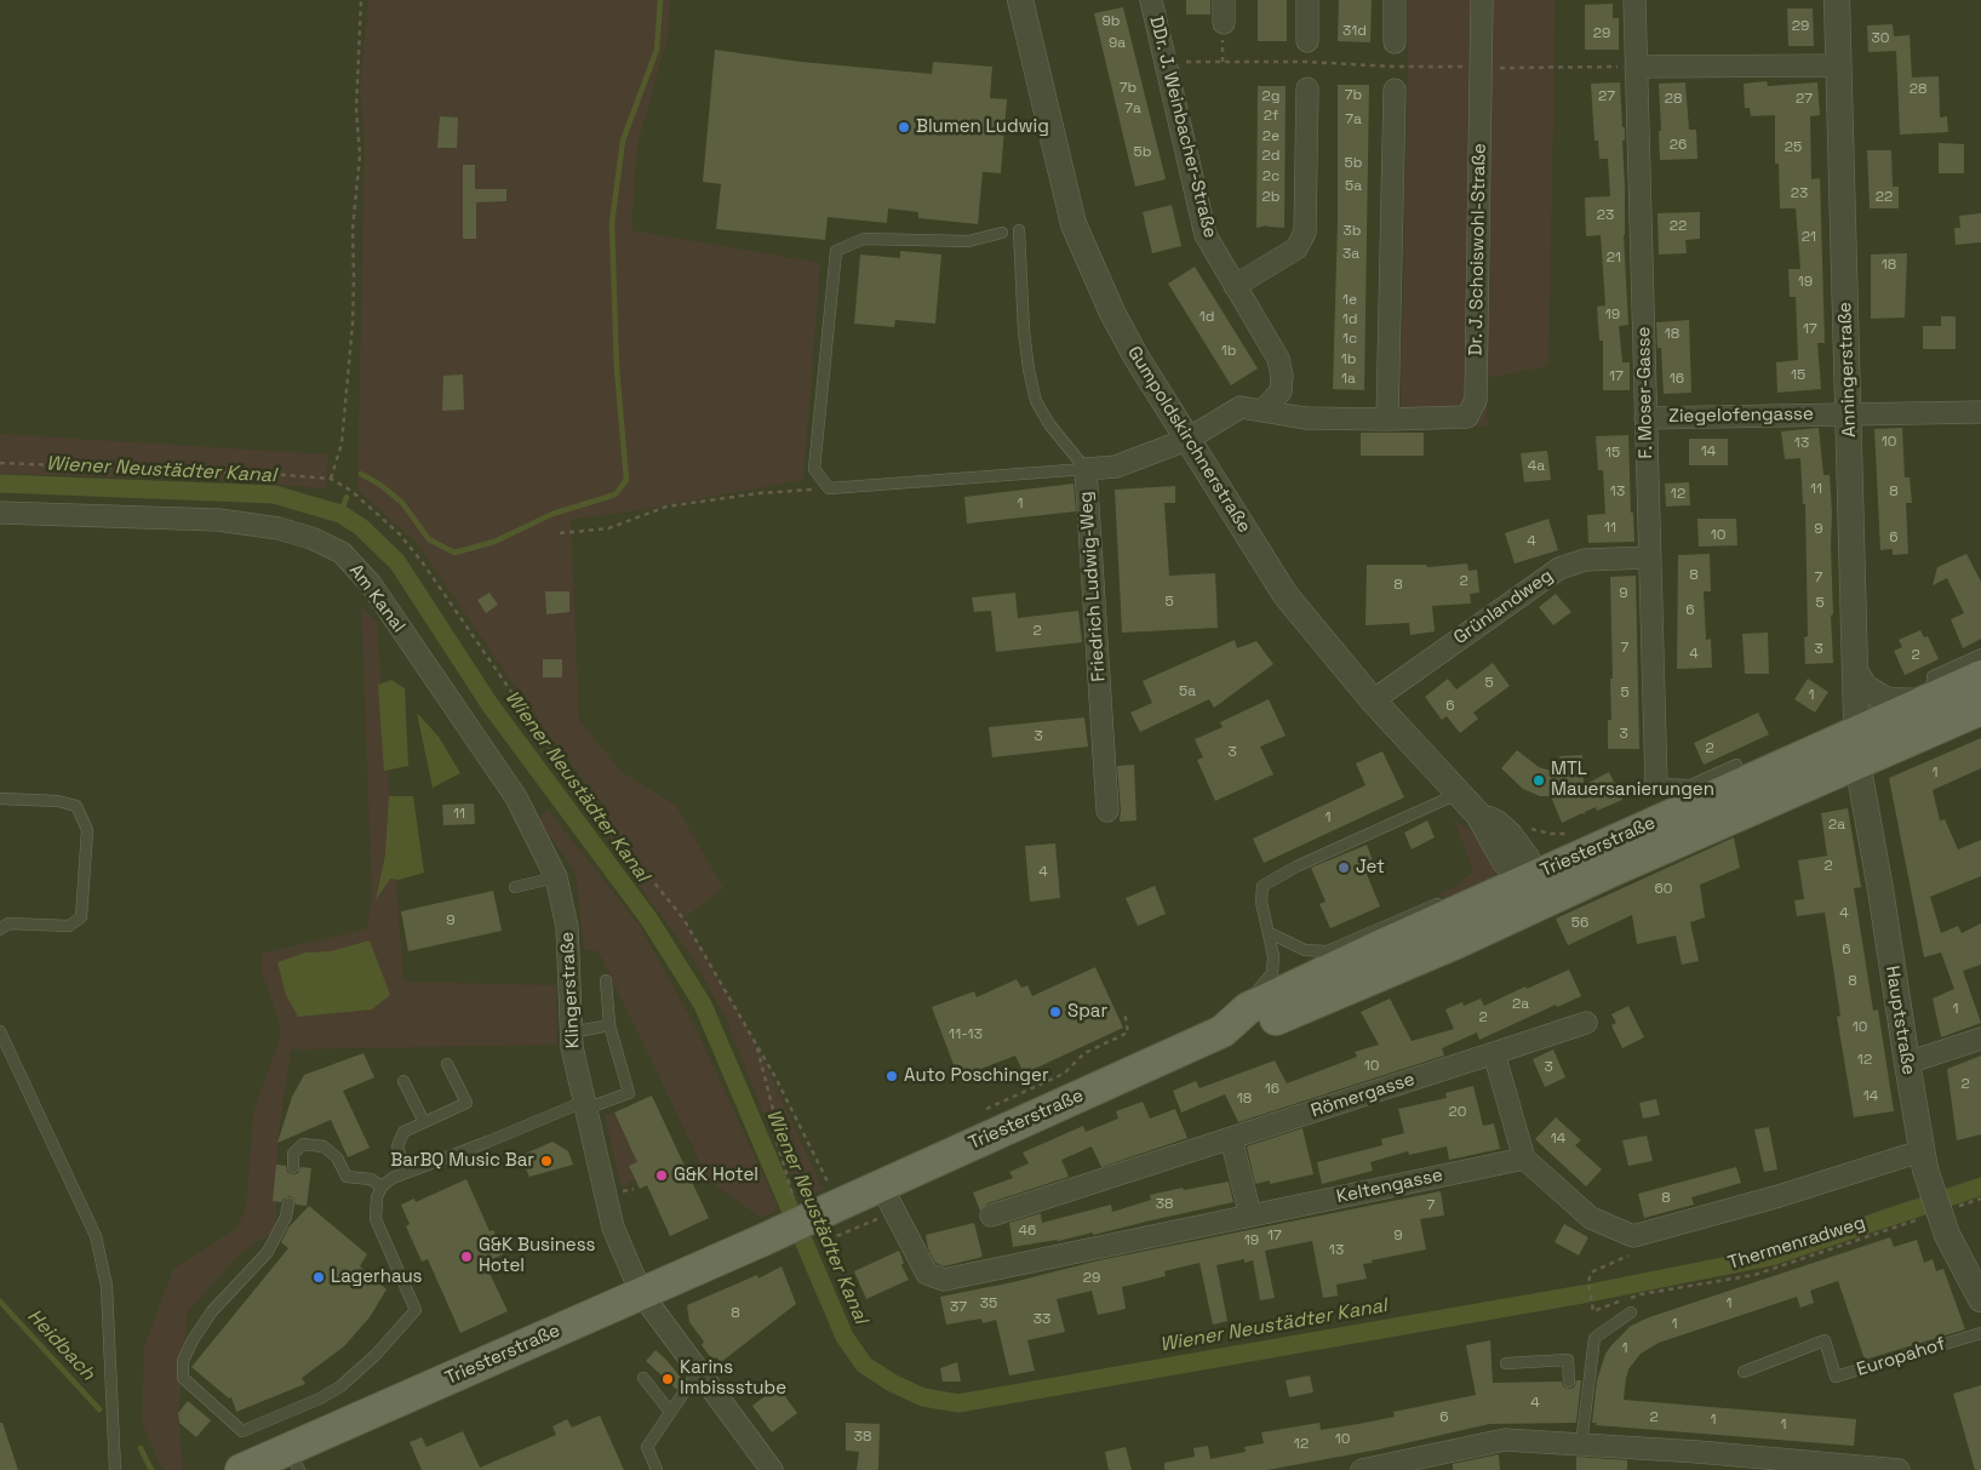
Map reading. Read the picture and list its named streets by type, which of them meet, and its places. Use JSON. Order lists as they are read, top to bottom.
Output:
{
  "streets": {
    "main road": ["Triesterstraße"],
    "street": [
      "DDr. J. Weinbacher-Straße",
      "Dr. J. Schoiswohl-Straße",
      "Anningerstraße",
      "F. Moser-Gasse",
      "Ziegelofengasse",
      "Gumpoldskirchnerstraße",
      "Friedrich Ludwig-Weg",
      "Am Kanal",
      "Grünlandweg",
      "Klingerstraße",
      "Hauptstraße",
      "Römergasse",
      "Keltengasse"
    ],
    "lane": ["Europahof"],
    "path": ["Thermenradweg"]
  },
  "crossings": [
    ["DDr. J. Weinbacher-Straße", "Dr. J. Schoiswohl-Straße"],
    ["Dr. J. Schoiswohl-Straße", "Gumpoldskirchnerstraße"],
    ["Dr. J. Schoiswohl-Straße", "Friedrich Ludwig-Weg"],
    ["Anningerstraße", "Ziegelofengasse"],
    ["Anningerstraße", "Triesterstraße"],
    ["Anningerstraße", "Hauptstraße"],
    ["F. Moser-Gasse", "Ziegelofengasse"],
    ["F. Moser-Gasse", "Grünlandweg"],
    ["Gumpoldskirchnerstraße", "Friedrich Ludwig-Weg"],
    ["Gumpoldskirchnerstraße", "Grünlandweg"],
    ["Gumpoldskirchnerstraße", "Triesterstraße"],
    ["Am Kanal", "Klingerstraße"],
    ["Triesterstraße", "Klingerstraße"],
    ["Triesterstraße", "Hauptstraße"],
    ["Triesterstraße", "Keltengasse"]
  ],
  "water": ["Wiener Neustädter Kanal", "Heidbach"],
  "places": [
    "Blumen Ludwig",
    "MTL Mauersanierungen",
    "Jet",
    "Spar",
    "Auto Poschinger",
    "BarBQ Music Bar",
    "G&K Hotel",
    "G&K Business Hotel",
    "Lagerhaus",
    "Karins Imbissstube"
  ],
  "house_numbers": [
    "9b",
    "29",
    "31d",
    "29",
    "30",
    "9a",
    "7b",
    "28",
    "7b",
    "2g",
    "27",
    "28",
    "27",
    "7a",
    "2f",
    "7a",
    "2e",
    "26",
    "25",
    "5b",
    "2d",
    "5b",
    "2c",
    "5a",
    "23",
    "2b",
    "22",
    "23",
    "22",
    "3b",
    "21",
    "3a",
    "21",
    "18",
    "19",
    "1e",
    "19",
    "1d",
    "1d",
    "17",
    "18",
    "1c",
    "1b",
    "1b",
    "15",
    "17",
    "1a",
    "16",
    "10",
    "13",
    "14",
    "15",
    "4a",
    "11",
    "13",
    "8",
    "12",
    "1",
    "11",
    "9",
    "10",
    "6",
    "4",
    "8",
    "7",
    "2",
    "8",
    "9",
    "5",
    "5",
    "6",
    "2",
    "7",
    "3",
    "4",
    "2",
    "5",
    "5a",
    "5",
    "1",
    "6",
    "3",
    "3",
    "2",
    "3",
    "1",
    "11",
    "1",
    "2a",
    "2",
    "4",
    "60",
    "4",
    "9",
    "56",
    "6",
    "8",
    "2a",
    "1",
    "2",
    "10",
    "11-13",
    "12",
    "10",
    "3",
    "2",
    "16",
    "14",
    "18",
    "20",
    "14",
    "8",
    "38",
    "7",
    "46",
    "17",
    "9",
    "19",
    "13",
    "29",
    "35",
    "1",
    "37",
    "8",
    "33",
    "1",
    "1",
    "4",
    "6",
    "2",
    "1",
    "1",
    "38",
    "10",
    "12"
  ]
}
